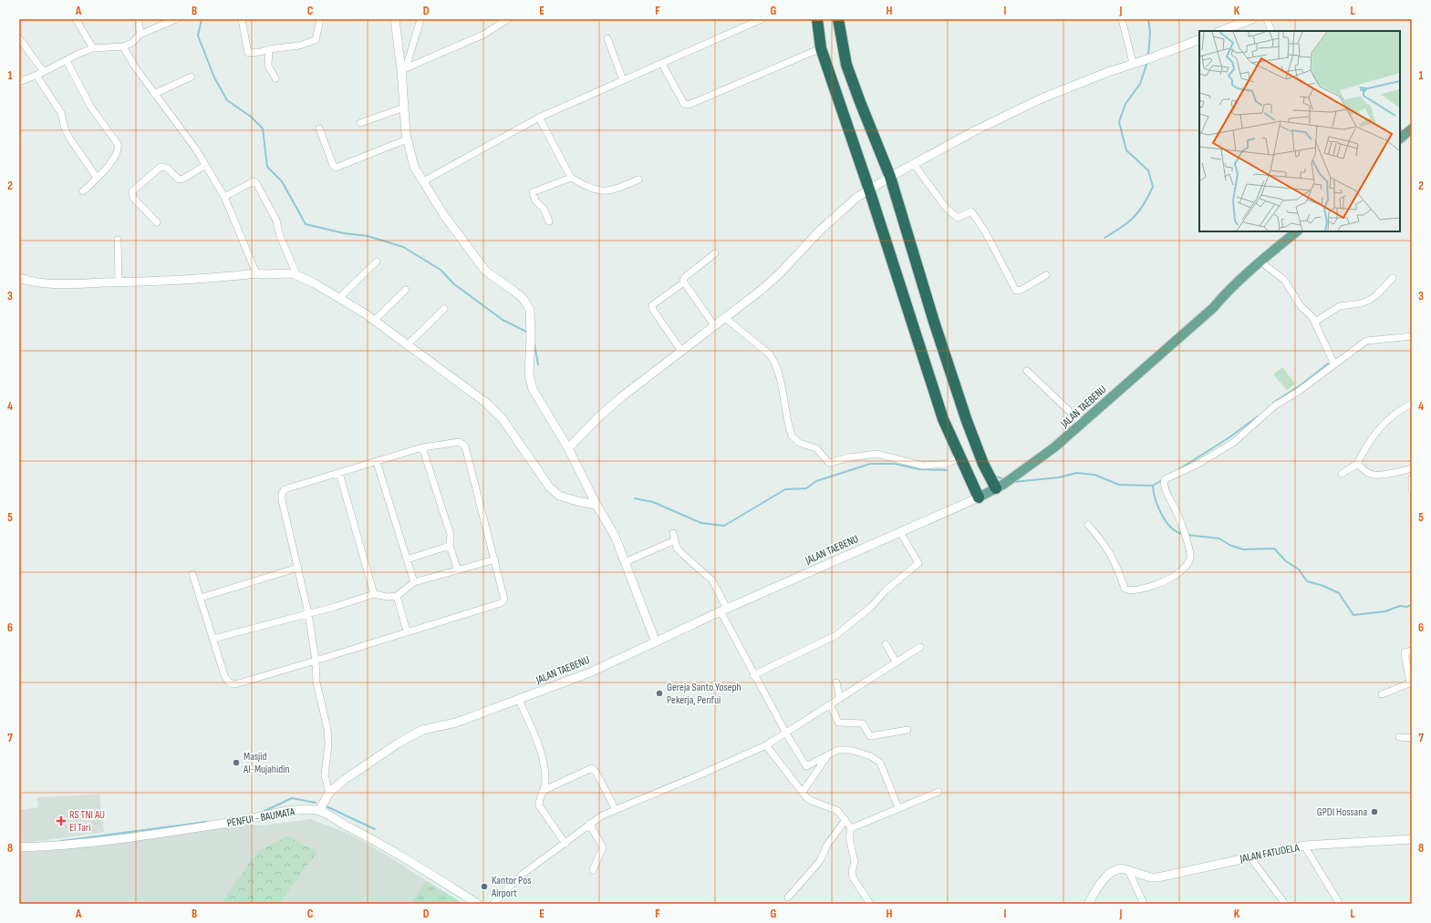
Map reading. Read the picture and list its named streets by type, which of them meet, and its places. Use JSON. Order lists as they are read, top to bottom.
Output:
{
  "streets": {
    "main road": ["JALAN TAEBENU"],
    "street": ["PENFUI - BAUMATA", "JALAN FATUDELA"]
  },
  "crossings": [
    ["JALAN TAEBENU", "PENFUI - BAUMATA"]
  ],
  "places": {
    "other": [
      "Gereja Santo Yoseph Pekerja, Penfui",
      "Masjid Al-Mujahidin",
      "GPDI Hossana",
      "Kantor Pos Airport"
    ],
    "health": ["RS TNI AU El Tari"]
  },
  "grid": {
    "columns": [
      "A",
      "B",
      "C",
      "D",
      "E",
      "F",
      "G",
      "H",
      "I",
      "J",
      "K",
      "L"
    ],
    "rows": [
      "1",
      "2",
      "3",
      "4",
      "5",
      "6",
      "7",
      "8"
    ]
  }
}
